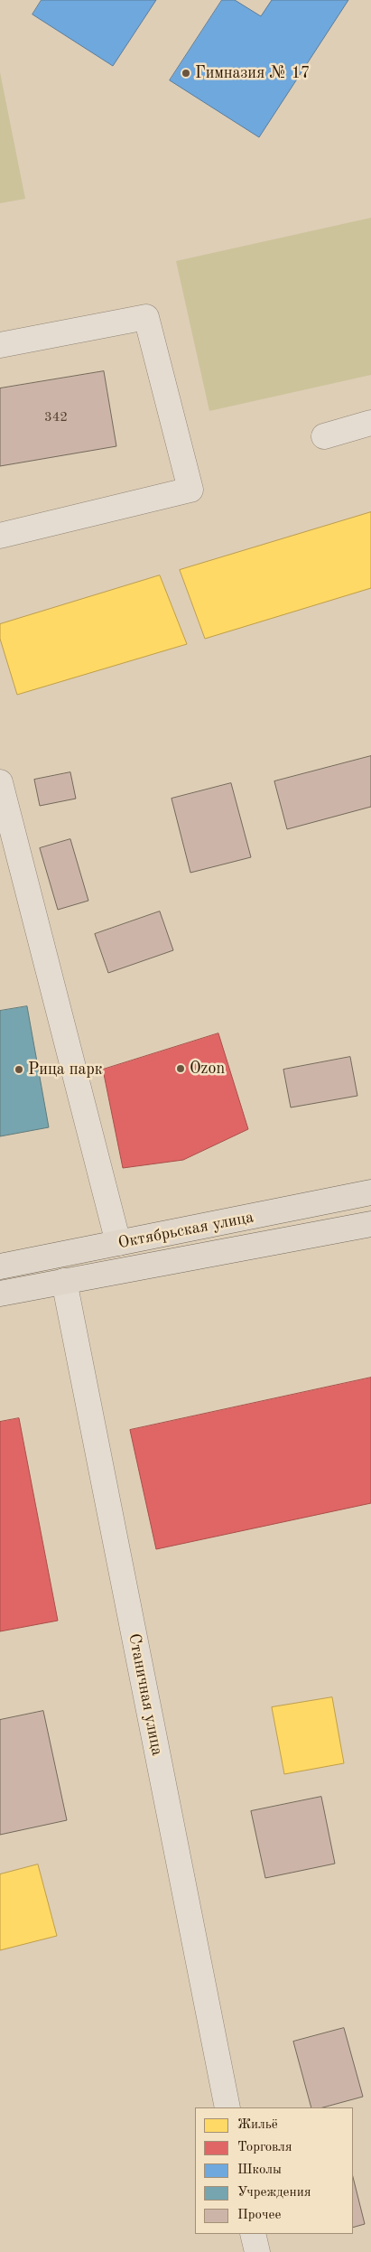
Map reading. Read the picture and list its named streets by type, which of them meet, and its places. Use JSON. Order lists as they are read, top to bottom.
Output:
{
  "streets": {
    "main road": ["Октябрьская улица"],
    "street": ["Станичная улица"]
  },
  "crossings": [
    ["Октябрьская улица", "Станичная улица"]
  ],
  "places": ["Гимназия № 17", "Ozon", "Рица парк"],
  "house_numbers": ["342"],
  "legend": [
    "Жильё",
    "Торговля",
    "Школы",
    "Учреждения",
    "Прочее"
  ]
}
